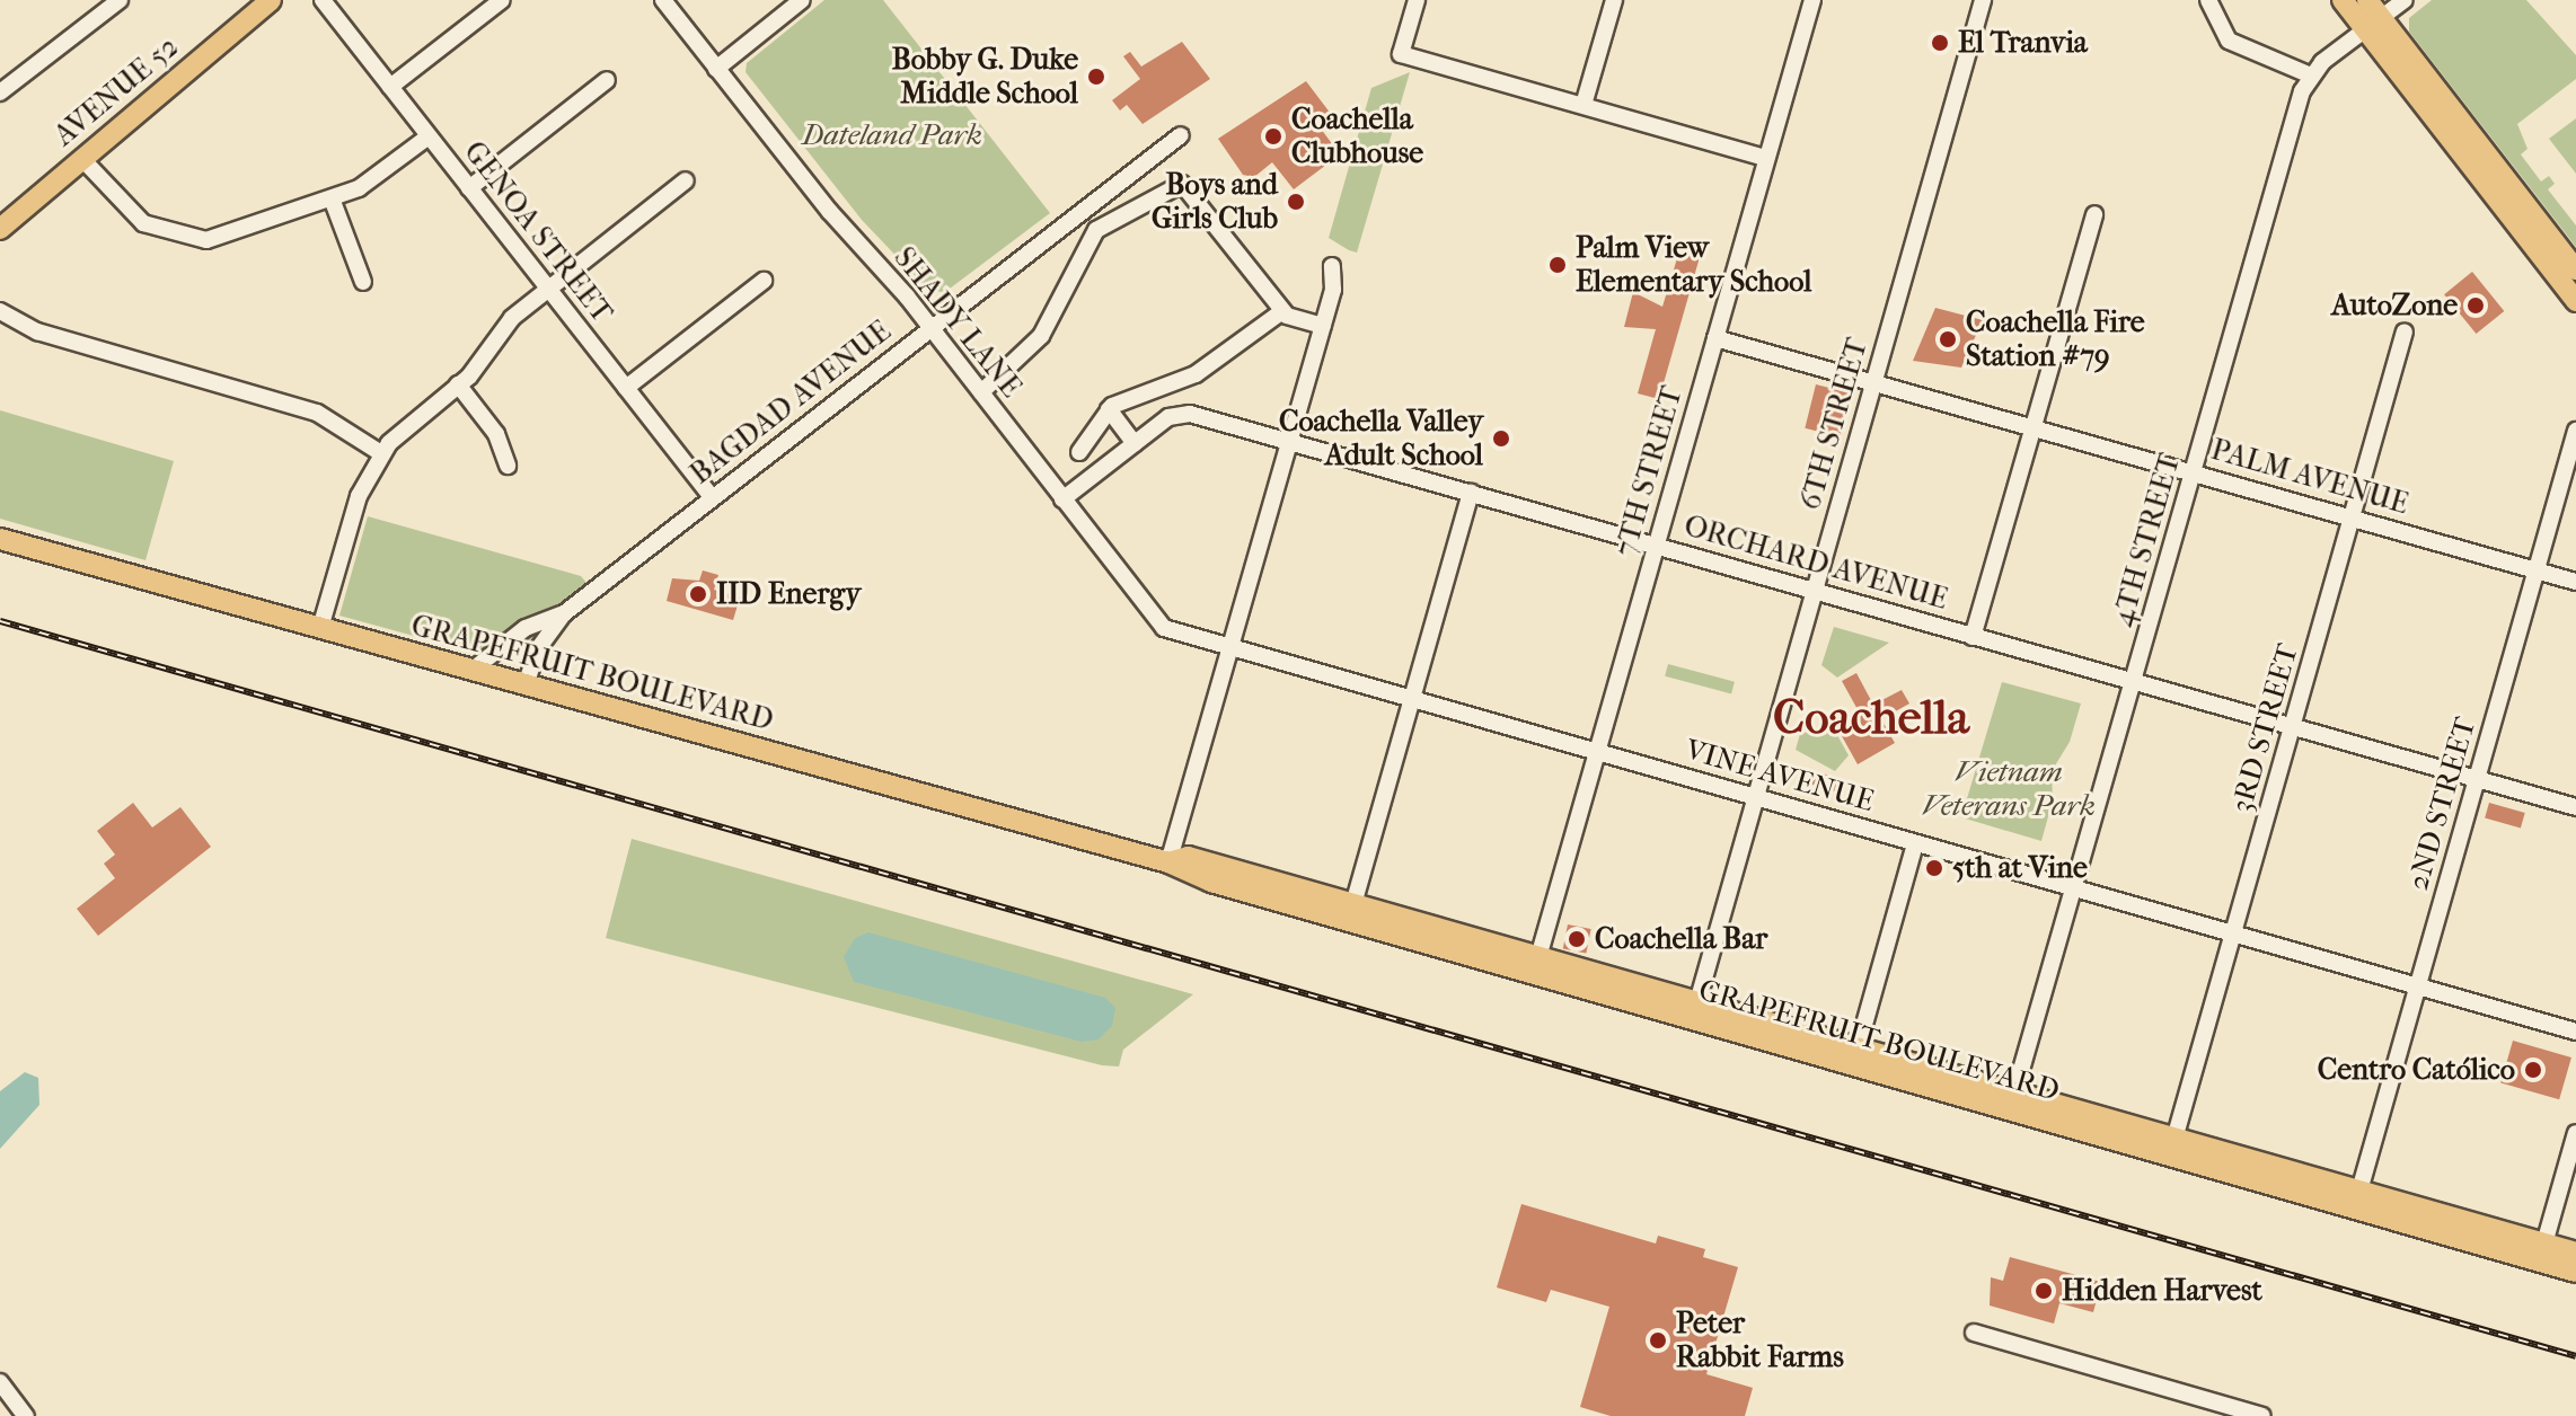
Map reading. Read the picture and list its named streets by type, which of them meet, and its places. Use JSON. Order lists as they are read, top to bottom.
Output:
{
  "streets": {
    "main road": ["AVENUE 52", "GRAPEFRUIT BOULEVARD"],
    "street": [
      "GENOA STREET",
      "SHADY LANE",
      "BAGDAD AVENUE",
      "6TH STREET",
      "7TH STREET",
      "PALM AVENUE",
      "4TH STREET",
      "ORCHARD AVENUE",
      "3RD STREET",
      "VINE AVENUE",
      "2ND STREET"
    ]
  },
  "crossings": [
    ["GENOA STREET", "BAGDAD AVENUE"],
    ["SHADY LANE", "BAGDAD AVENUE"],
    ["SHADY LANE", "ORCHARD AVENUE"],
    ["SHADY LANE", "VINE AVENUE"],
    ["BAGDAD AVENUE", "GRAPEFRUIT BOULEVARD"],
    ["6TH STREET", "PALM AVENUE"],
    ["6TH STREET", "ORCHARD AVENUE"],
    ["6TH STREET", "GRAPEFRUIT BOULEVARD"],
    ["6TH STREET", "VINE AVENUE"],
    ["7TH STREET", "PALM AVENUE"],
    ["7TH STREET", "ORCHARD AVENUE"],
    ["7TH STREET", "GRAPEFRUIT BOULEVARD"],
    ["7TH STREET", "VINE AVENUE"],
    ["PALM AVENUE", "4TH STREET"],
    ["PALM AVENUE", "3RD STREET"],
    ["PALM AVENUE", "2ND STREET"],
    ["4TH STREET", "ORCHARD AVENUE"],
    ["4TH STREET", "GRAPEFRUIT BOULEVARD"],
    ["4TH STREET", "VINE AVENUE"],
    ["ORCHARD AVENUE", "3RD STREET"],
    ["ORCHARD AVENUE", "2ND STREET"],
    ["GRAPEFRUIT BOULEVARD", "3RD STREET"],
    ["GRAPEFRUIT BOULEVARD", "2ND STREET"],
    ["3RD STREET", "VINE AVENUE"],
    ["VINE AVENUE", "2ND STREET"]
  ],
  "districts": ["Coachella"],
  "parks": ["Dateland Park", "Vietnam Veterans Park"],
  "places": [
    "El Tranvia",
    "Bobby G. Duke Middle School",
    "Coachella Clubhouse",
    "Boys and Girls Club",
    "Palm View Elementary School",
    "AutoZone",
    "Coachella Fire Station #79",
    "Coachella Valley Adult School",
    "IID Energy",
    "5th at Vine",
    "Coachella Bar",
    "Centro Católico",
    "Hidden Harvest",
    "Peter Rabbit Farms"
  ]
}
